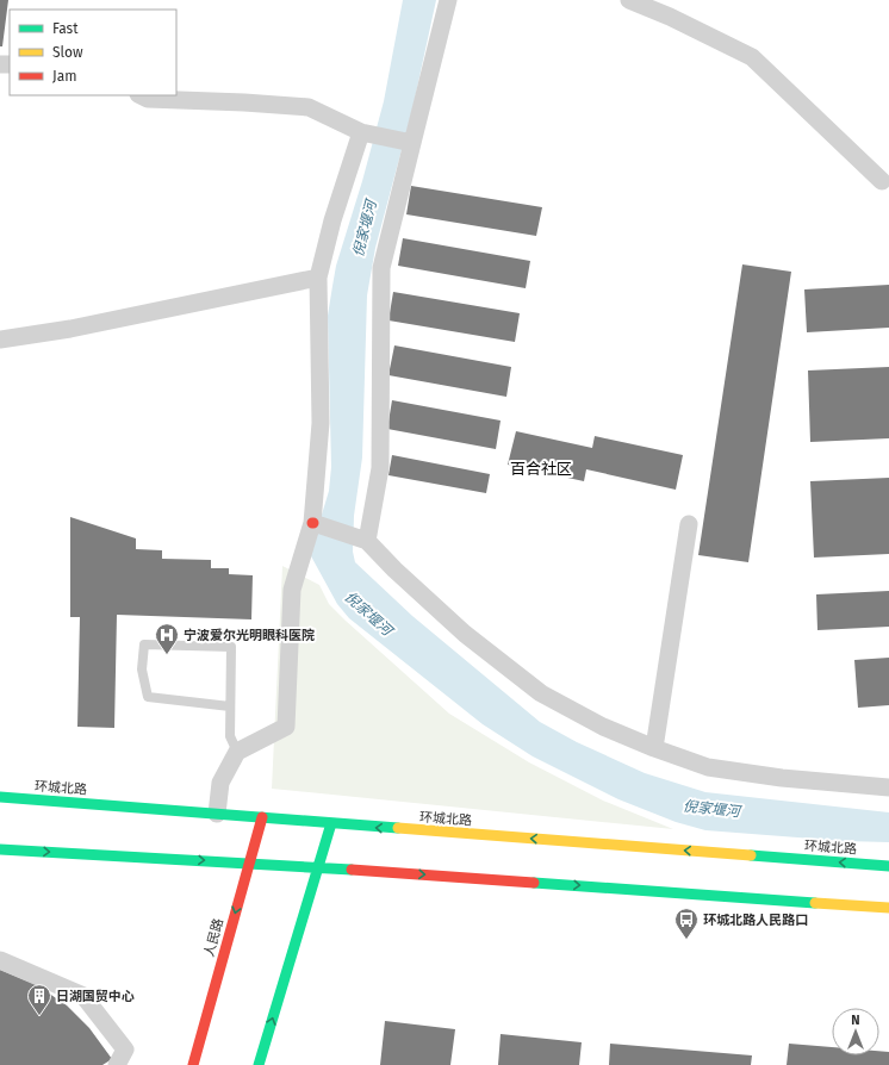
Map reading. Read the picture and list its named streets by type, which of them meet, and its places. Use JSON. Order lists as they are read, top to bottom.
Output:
{
  "streets": {
    "main road": ["环城北路", "人民路"]
  },
  "crossings": [
    ["环城北路", "人民路"]
  ],
  "districts": ["百合社区"],
  "water": ["倪家堰河"],
  "places": {
    "hospital": ["宁波爱尔光明眼科医院"],
    "bus stop": ["环城北路人民路口"],
    "building": ["日湖国贸中心"]
  },
  "legend": ["Fast", "Slow", "Jam"],
  "north": "top"
}
